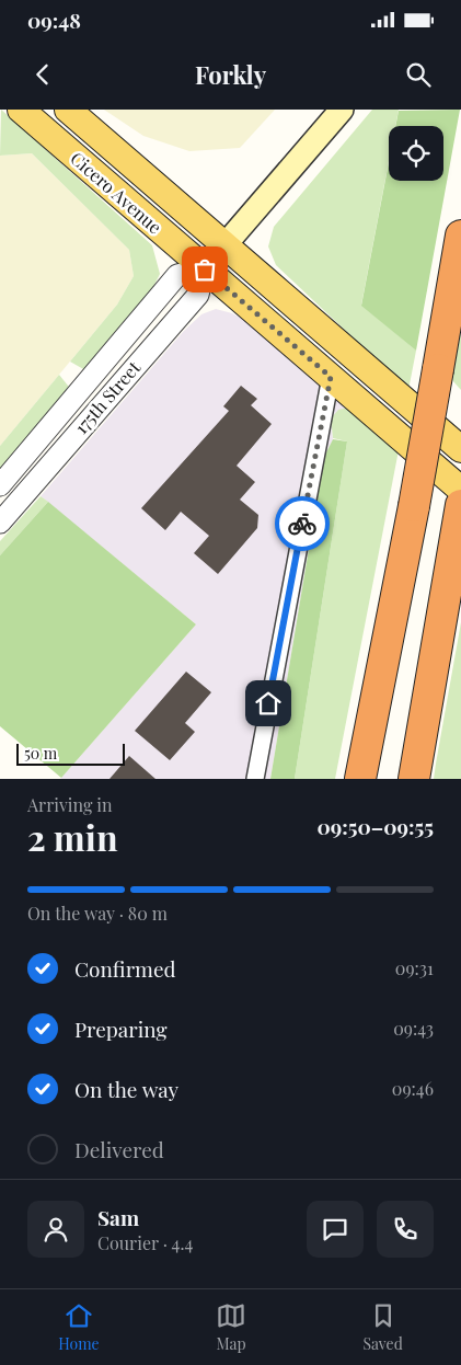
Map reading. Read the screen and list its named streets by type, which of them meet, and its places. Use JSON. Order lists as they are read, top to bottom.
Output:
{
  "streets": {
    "main road": ["Cicero Avenue", "175th Street"]
  },
  "crossings": [
    ["Cicero Avenue", "175th Street"]
  ],
  "scale_bar": "50 m",
  "page": {
    "status": "09:48",
    "header": "Forkly",
    "scale": "50 m",
    "heading": ["2 min", "Arriving in", "09:50–09:55"],
    "panel": ["Sam", "Courier · 4.4"],
    "bar": "On the way · 80 m",
    "list": [
      ["Confirmed", "09:31"],
      ["Preparing", "09:43"],
      ["On the way", "09:46"],
      "Delivered"
    ],
    "tabs": ["Home", "Map", "Saved"]
  }
}
